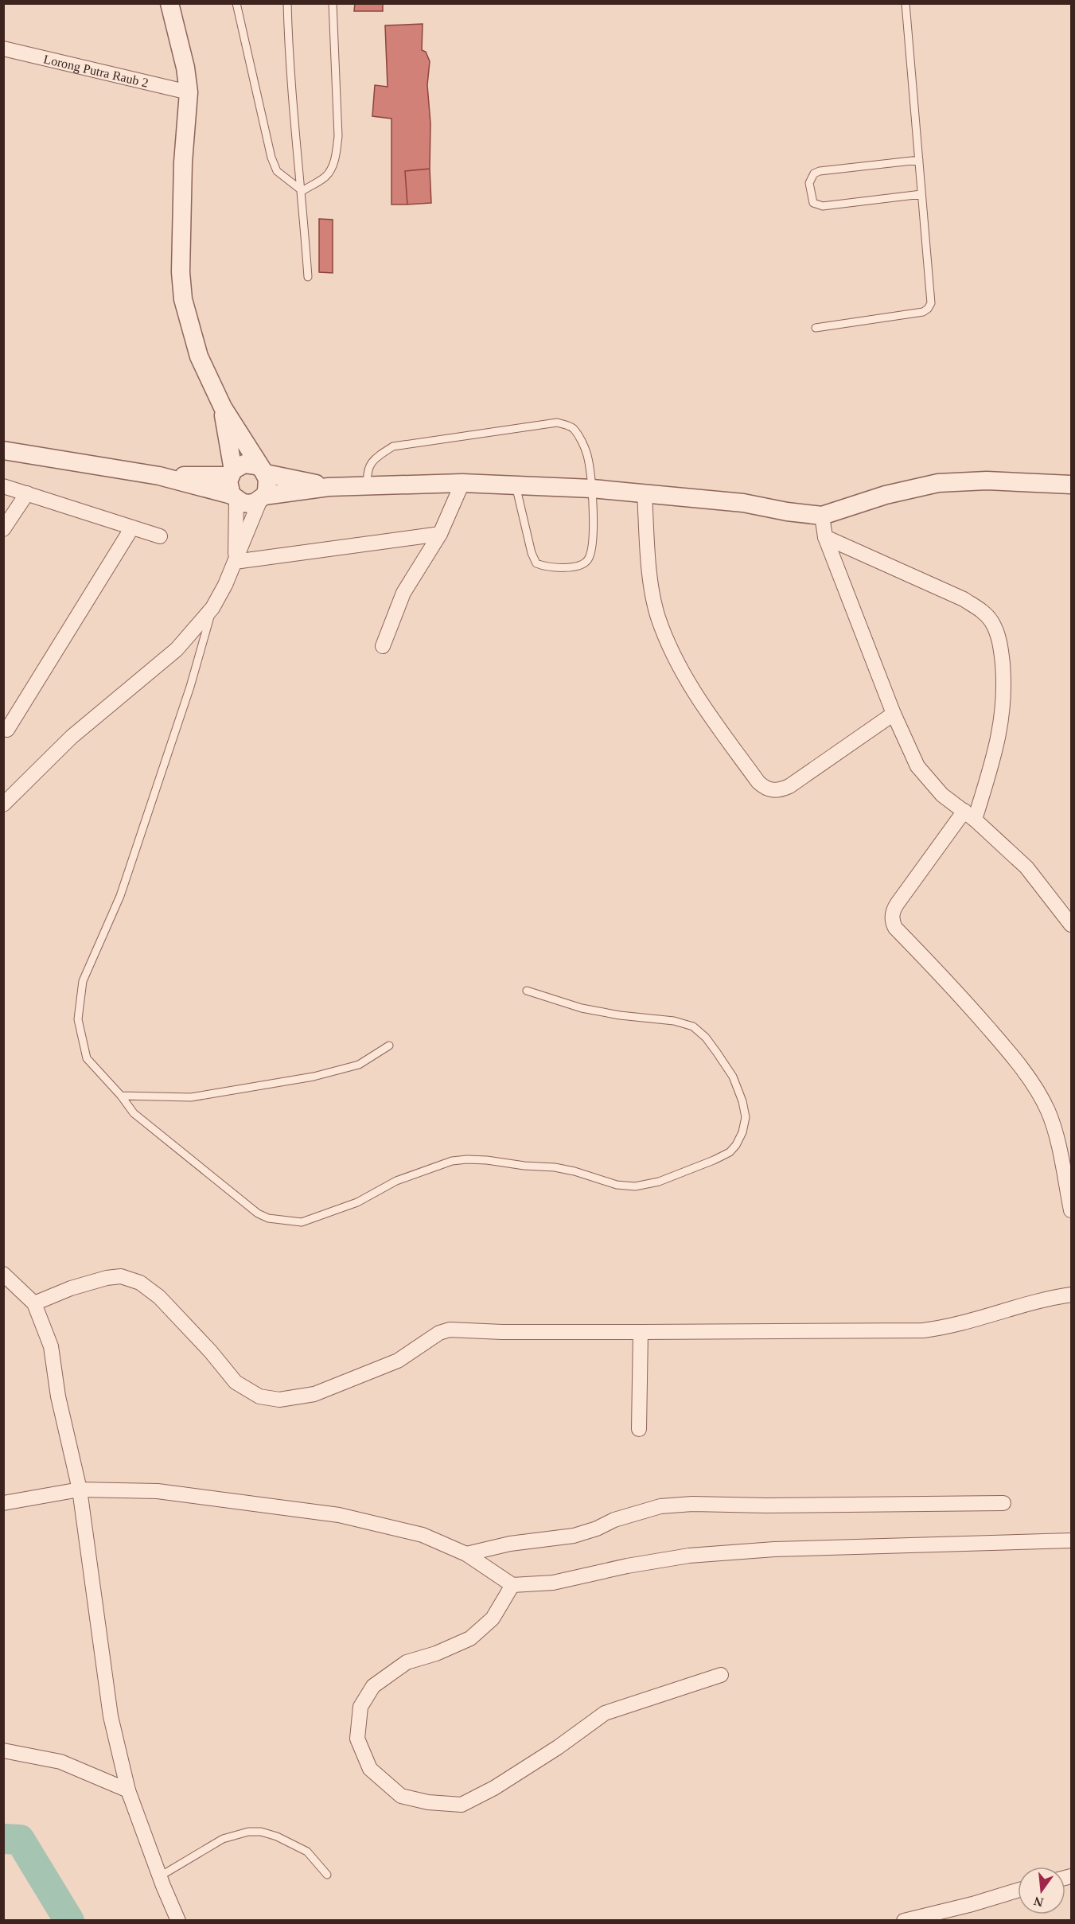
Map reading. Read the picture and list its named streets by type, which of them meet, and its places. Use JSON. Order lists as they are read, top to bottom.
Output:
{
  "streets": {
    "street": ["Lorong Putra Raub 2"]
  },
  "north": "bottom"
}
